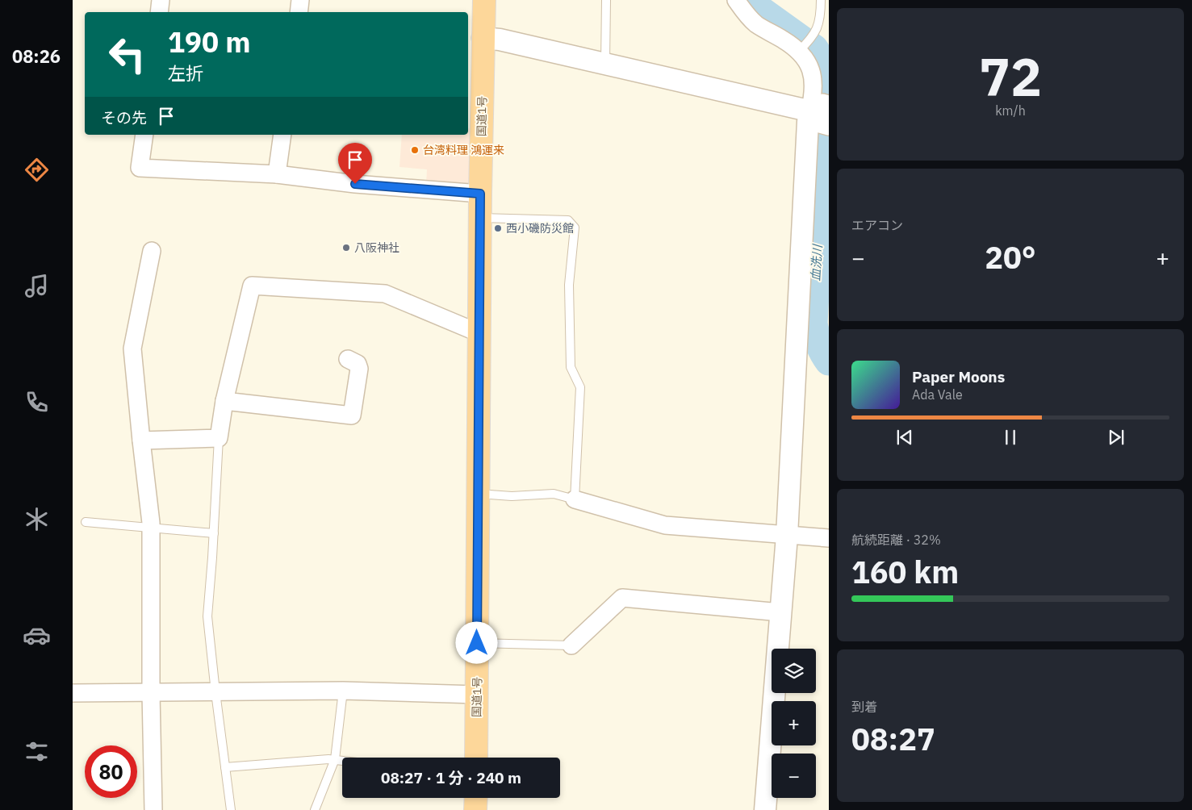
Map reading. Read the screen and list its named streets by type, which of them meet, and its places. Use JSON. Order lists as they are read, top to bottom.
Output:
{
  "streets": {
    "highway": ["国道1号"]
  },
  "water": ["血洗川"],
  "places": ["台湾料理 鴻運来", "西小磯防災館", "八阪神社"],
  "page": {
    "tabs": "08:26",
    "tile": [
      ["72", "km/h"],
      "エアコン",
      ["航続距離 · 32%", "160 km"],
      ["到着", "08:27"]
    ],
    "turn": ["190 m", "左折"],
    "then": "その先",
    "heat": ["−", "20°", "+"],
    "song": ["Paper Moons", "Ada Vale"],
    "map_buttons": ["+", "−"],
    "limit": "80",
    "trip": "08:27 · 1 分 · 240 m"
  }
}
